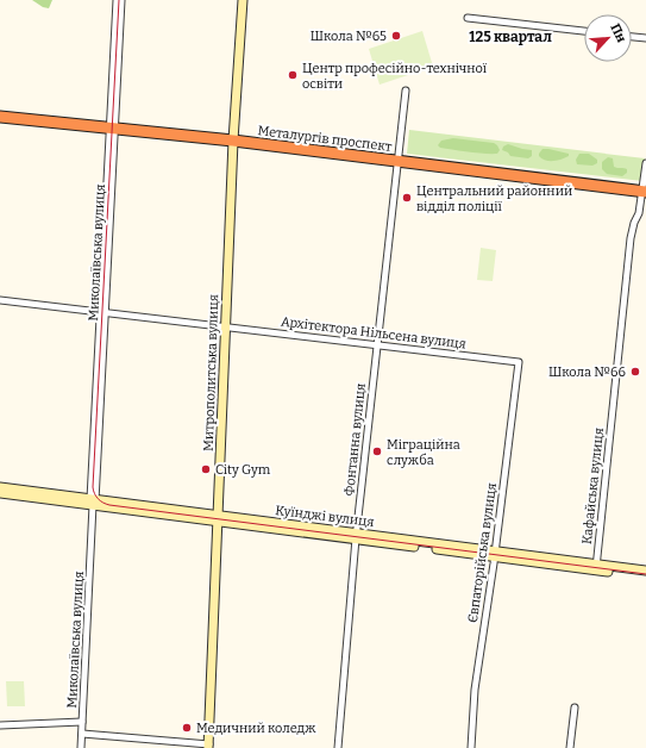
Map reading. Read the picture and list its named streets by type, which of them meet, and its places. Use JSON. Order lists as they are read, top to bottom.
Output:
{
  "streets": {
    "highway": ["Металургів проспект"],
    "main road": ["Митрополитська вулиця", "Куїнджі вулиця"],
    "street": [
      "Миколаївська вулиця",
      "Архітектора Нільсена вулиця",
      "Фонтанна вулиця",
      "Кафайська вулиця",
      "Євпаторійська вулиця"
    ]
  },
  "crossings": [
    ["Металургів проспект", "Миколаївська вулиця"],
    ["Металургів проспект", "Митрополитська вулиця"],
    ["Металургів проспект", "Фонтанна вулиця"],
    ["Металургів проспект", "Кафайська вулиця"],
    ["Миколаївська вулиця", "Архітектора Нільсена вулиця"],
    ["Миколаївська вулиця", "Куїнджі вулиця"],
    ["Архітектора Нільсена вулиця", "Митрополитська вулиця"],
    ["Архітектора Нільсена вулиця", "Фонтанна вулиця"],
    ["Архітектора Нільсена вулиця", "Євпаторійська вулиця"],
    ["Митрополитська вулиця", "Куїнджі вулиця"],
    ["Фонтанна вулиця", "Куїнджі вулиця"],
    ["Кафайська вулиця", "Куїнджі вулиця"],
    ["Куїнджі вулиця", "Євпаторійська вулиця"]
  ],
  "districts": ["125 квартал"],
  "places": [
    "Школа №65",
    "Центр професійно-технічної освіти",
    "Центральний районний відділ поліції",
    "Школа №66",
    "Міграційна служба",
    "City Gym",
    "Медичний коледж"
  ],
  "north": "top right"
}
